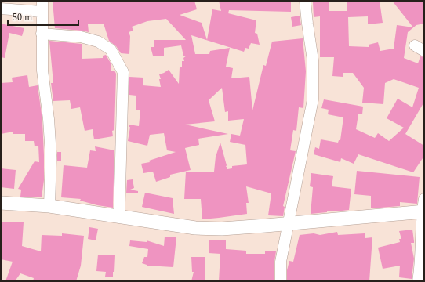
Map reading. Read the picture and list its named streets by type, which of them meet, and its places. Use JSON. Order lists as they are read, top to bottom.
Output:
{
  "scale_bar": "50 m"
}
